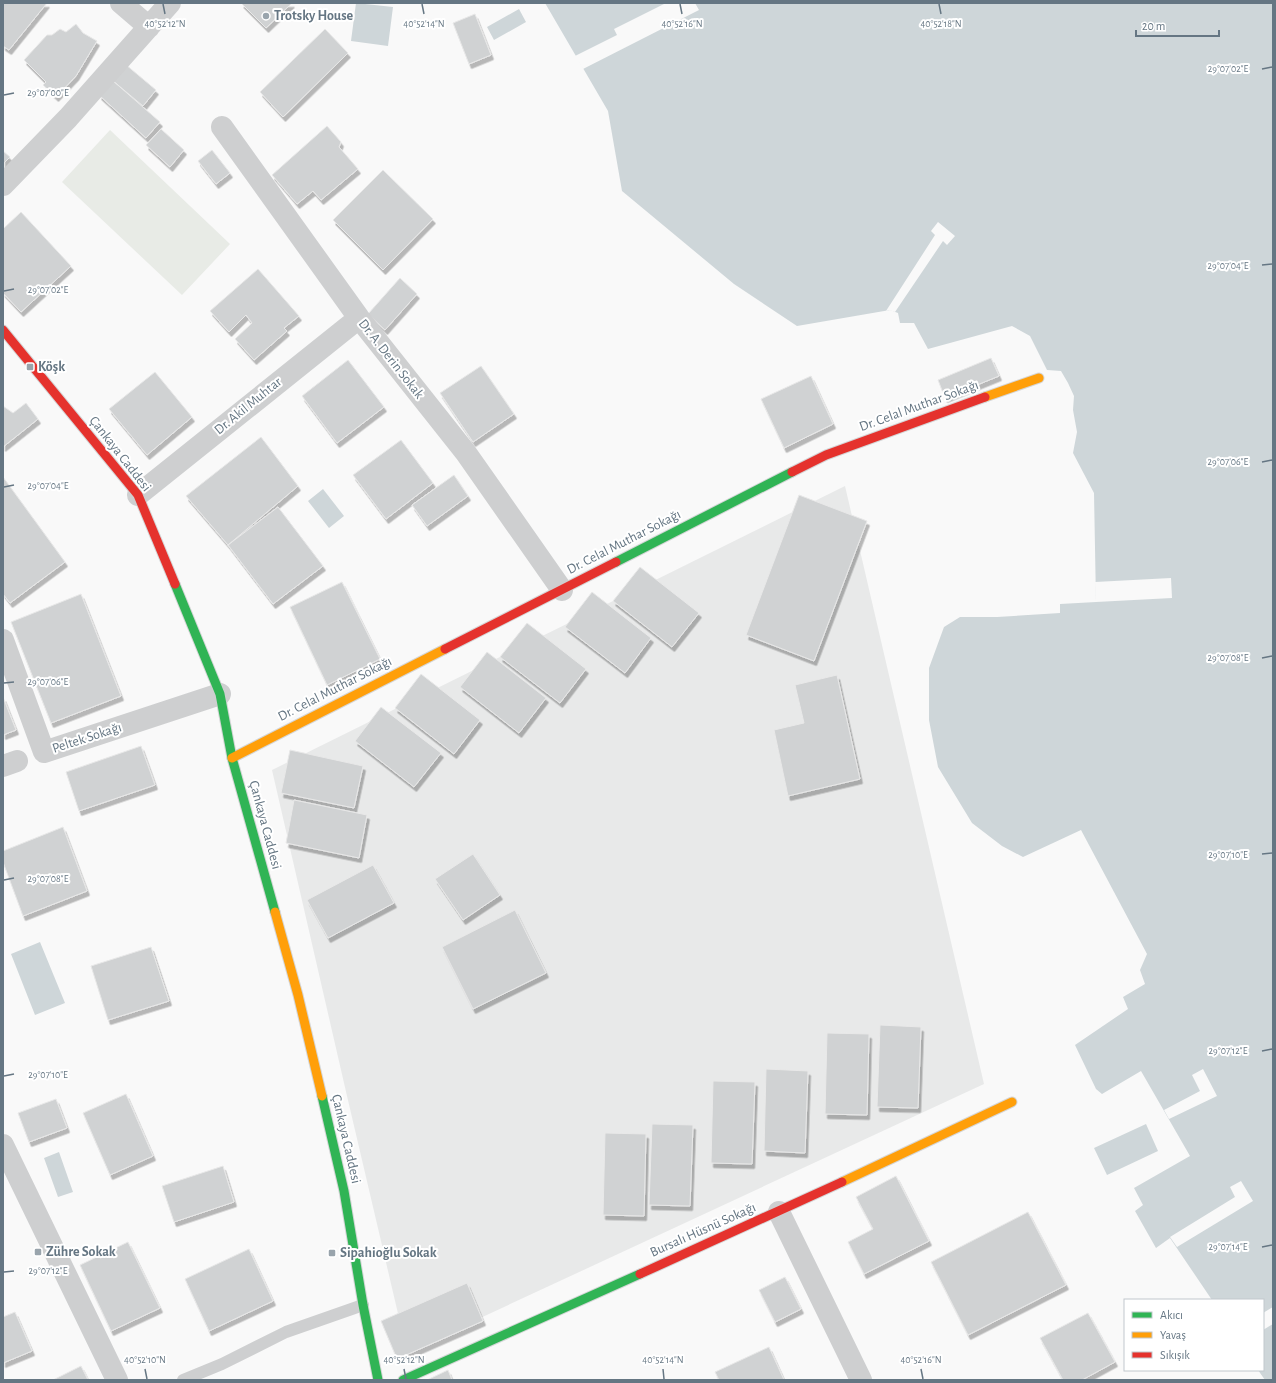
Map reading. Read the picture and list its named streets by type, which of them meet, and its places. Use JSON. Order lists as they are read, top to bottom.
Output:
{
  "streets": {
    "street": [
      "Dr. A. Derin Sokak",
      "Dr. Akil Muhtar",
      "Dr. Celal Muthar Sokağı",
      "Çankaya Caddesi",
      "Peltek Sokağı",
      "Bursalı Hüsnü Sokağı"
    ]
  },
  "crossings": [
    ["Dr. A. Derin Sokak", "Dr. Akil Muhtar"],
    ["Dr. A. Derin Sokak", "Dr. Celal Muthar Sokağı"],
    ["Dr. Akil Muhtar", "Çankaya Caddesi"],
    ["Dr. Celal Muthar Sokağı", "Çankaya Caddesi"],
    ["Çankaya Caddesi", "Peltek Sokağı"]
  ],
  "places": {
    "other": ["Trotsky House"],
    "transit": ["Köşk", "Zühre Sokak", "Sipahioğlu Sokak"]
  },
  "legend": ["Akıcı", "Yavaş", "Sıkışık"],
  "scale_bar": "20 m",
  "coordinates": [
    "40°52'12\"N",
    "40°52'14\"N",
    "40°52'16\"N",
    "40°52'18\"N",
    "29°07'02\"E",
    "29°07'00\"E",
    "29°07'04\"E",
    "29°07'06\"E",
    "29°07'08\"E",
    "29°07'10\"E",
    "29°07'12\"E",
    "29°07'14\"E",
    "40°52'10\"N"
  ]
}
